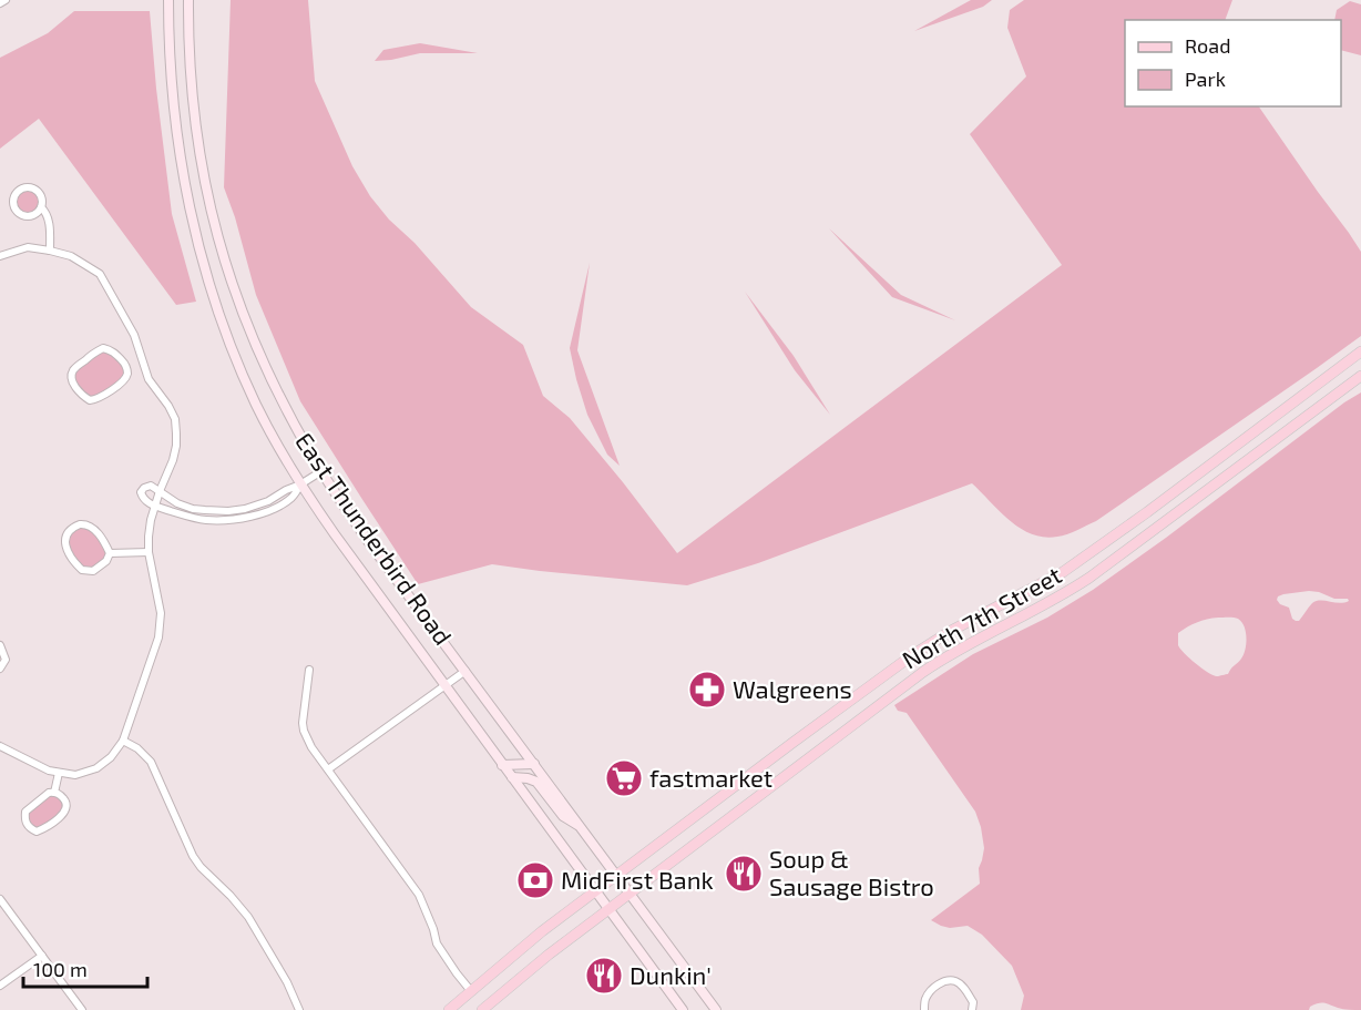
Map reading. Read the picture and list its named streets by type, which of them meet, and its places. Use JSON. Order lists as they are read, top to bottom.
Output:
{
  "streets": {
    "main road": ["East Thunderbird Road", "North 7th Street"]
  },
  "crossings": [
    ["East Thunderbird Road", "North 7th Street"]
  ],
  "places": {
    "pharmacy": ["Walgreens"],
    "supermarket": ["fastmarket"],
    "restaurant": ["Soup & Sausage Bistro", "Dunkin'"],
    "bank": ["MidFirst Bank"]
  },
  "legend": ["Road", "Park"],
  "scale_bar": "100 m"
}
